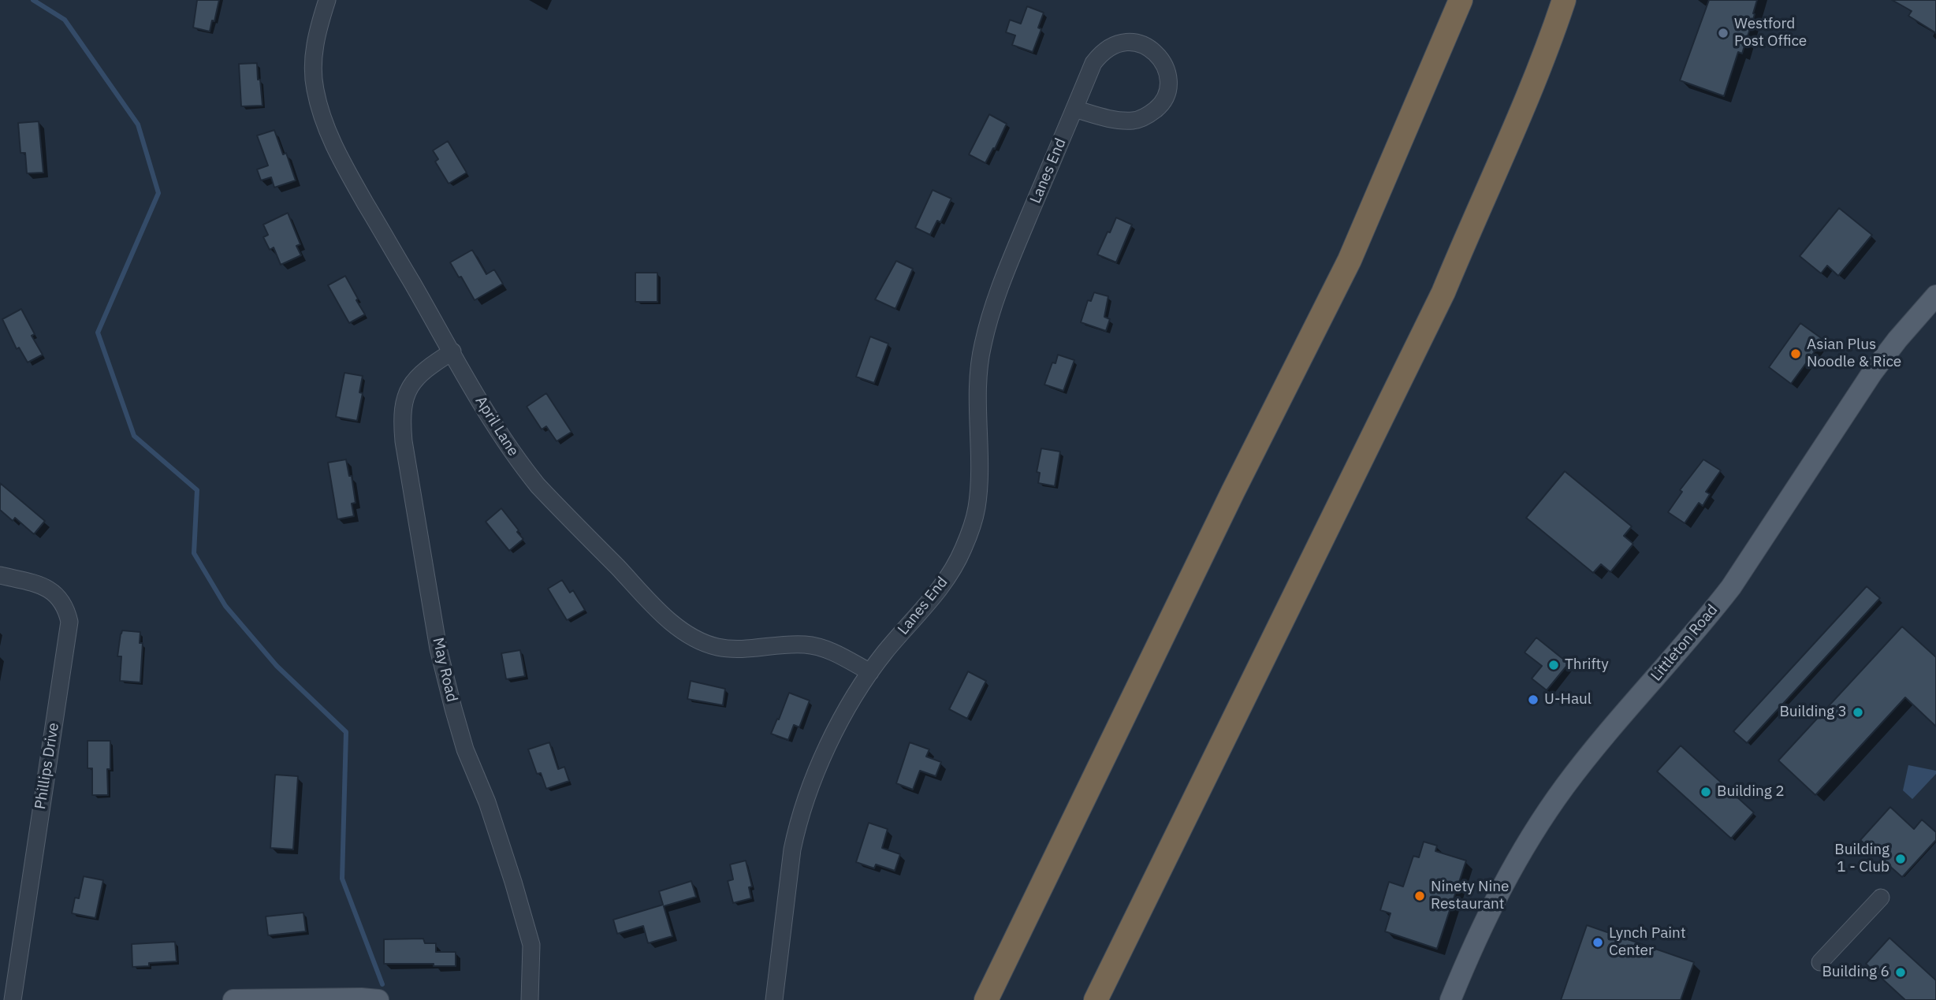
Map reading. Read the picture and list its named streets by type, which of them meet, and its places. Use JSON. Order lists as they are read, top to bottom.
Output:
{
  "streets": {
    "main road": ["Littleton Road"],
    "street": [
      "Lanes End",
      "April Lane",
      "May Road",
      "Phillips Drive"
    ]
  },
  "crossings": [
    ["Lanes End", "April Lane"],
    ["April Lane", "May Road"]
  ],
  "places": [
    "Westford Post Office",
    "Asian Plus Noodle & Rice",
    "Thrifty",
    "U-Haul",
    "Building 3",
    "Building 2",
    "Building 1 - Club",
    "Ninety Nine Restaurant",
    "Lynch Paint Center",
    "Building 6"
  ]
}
